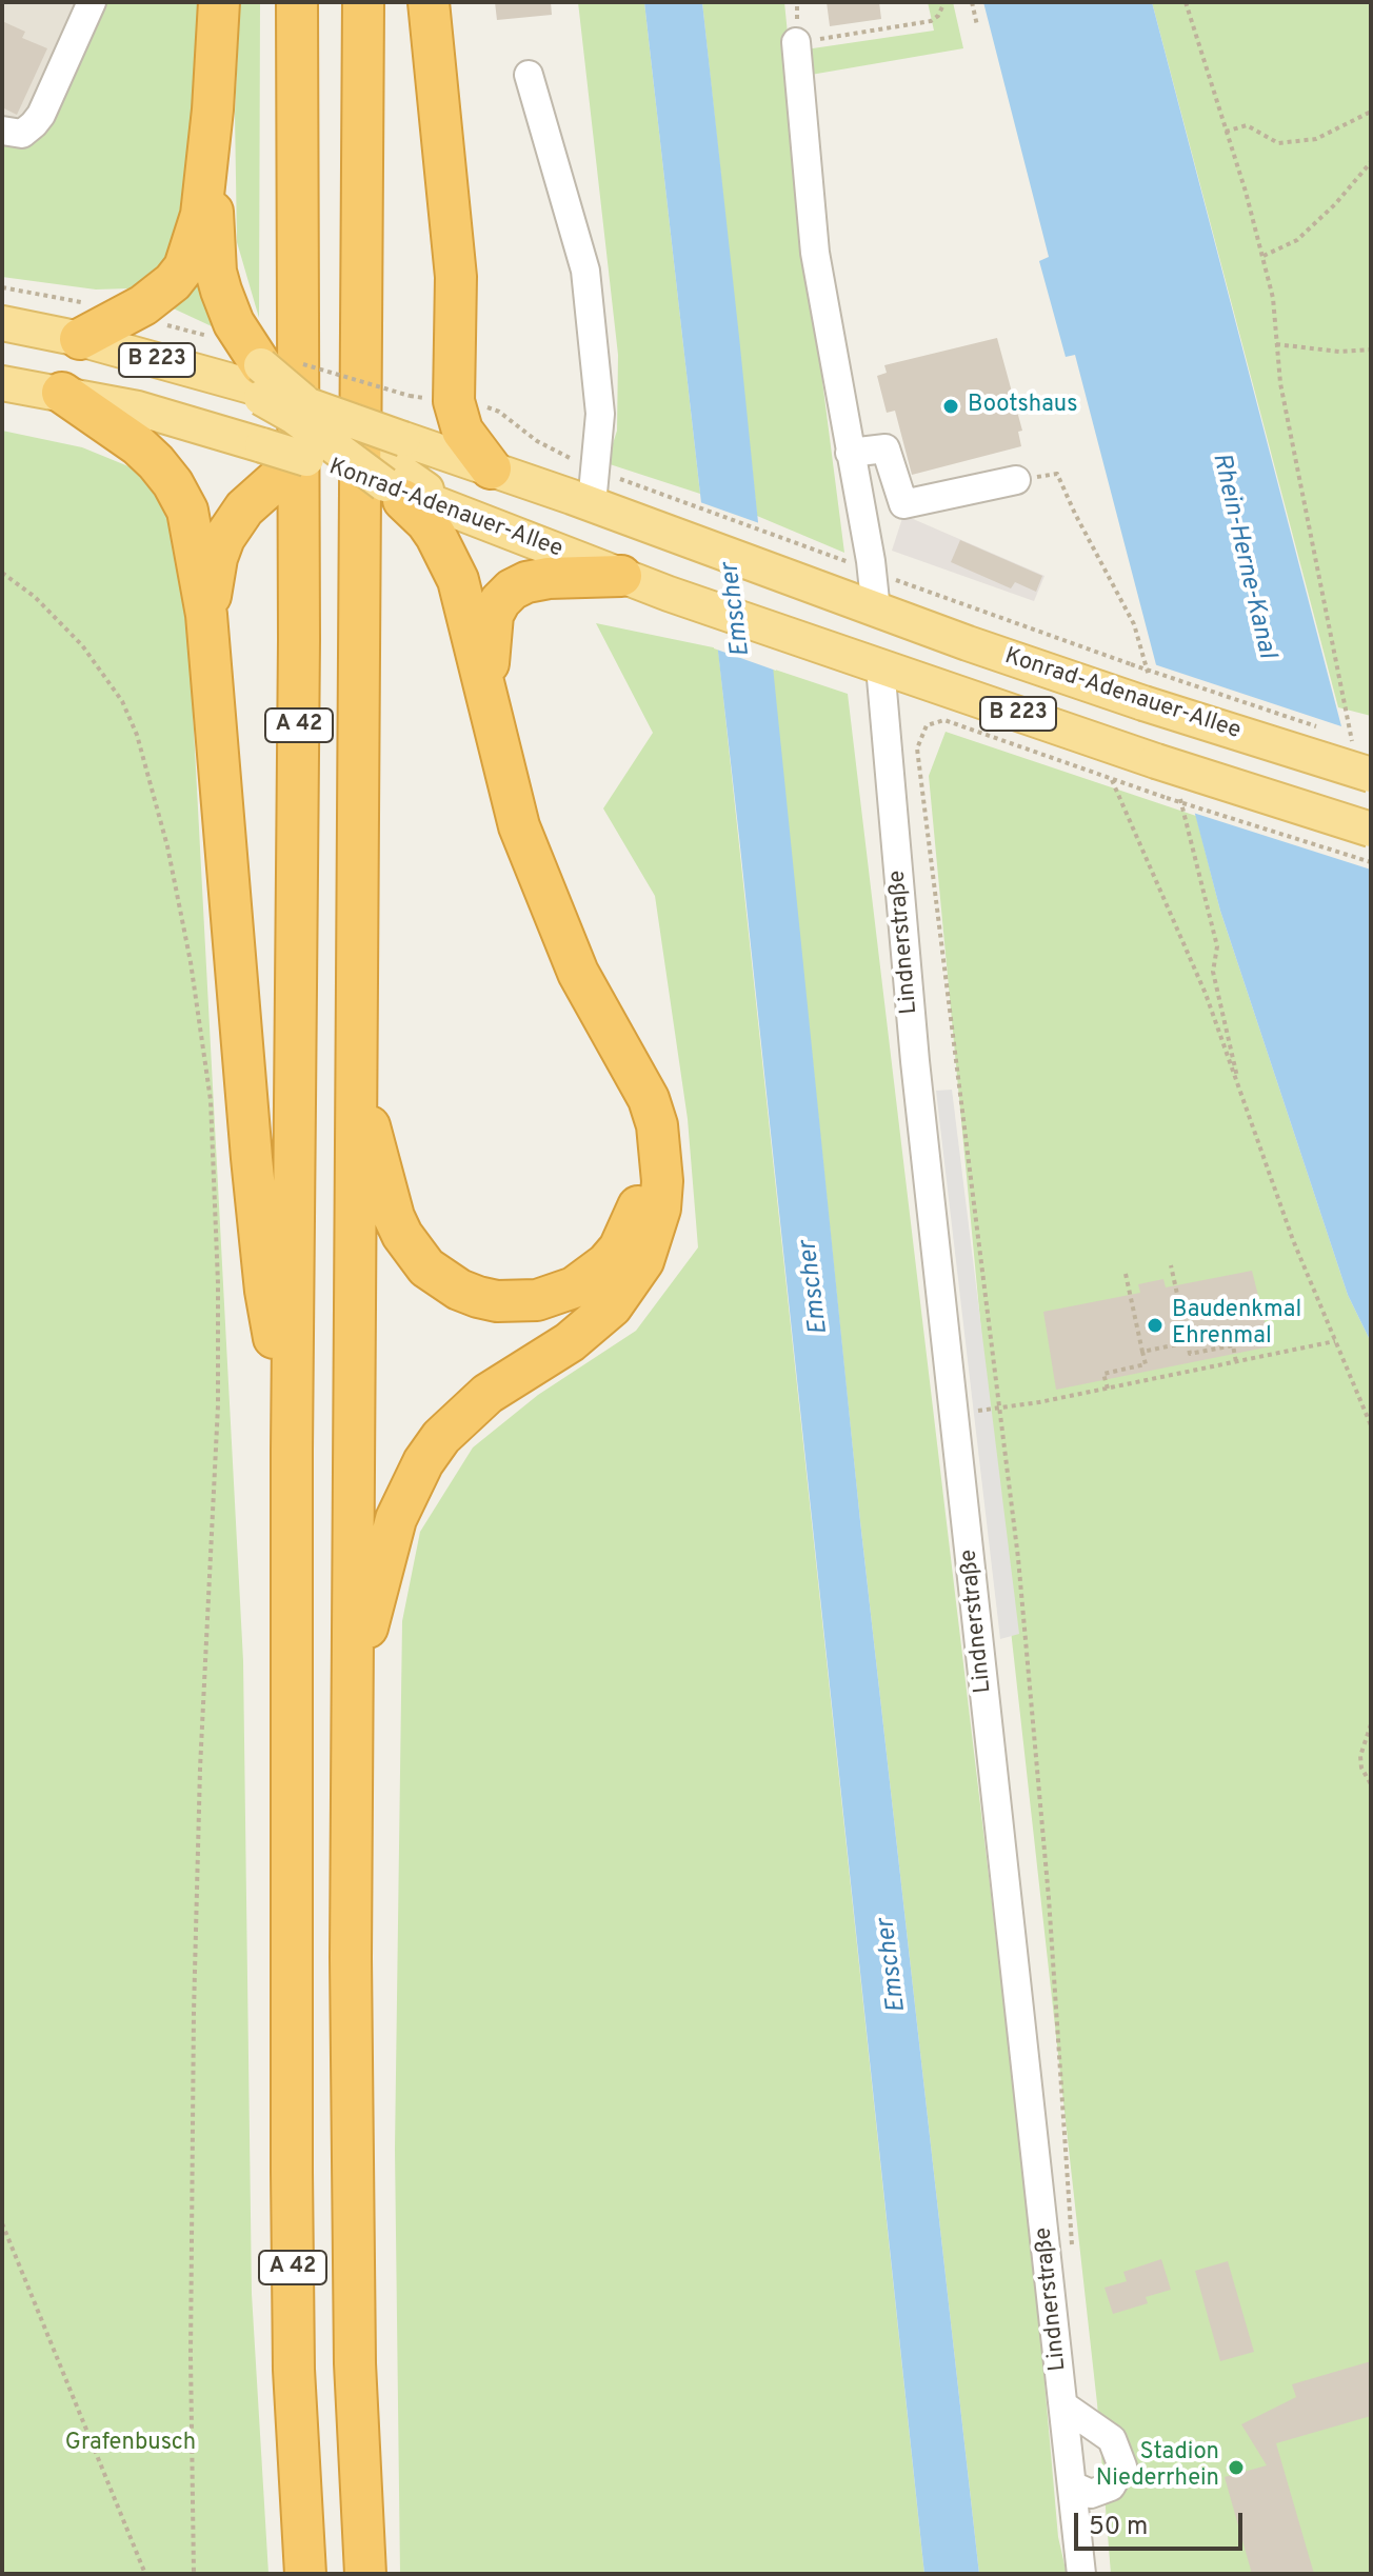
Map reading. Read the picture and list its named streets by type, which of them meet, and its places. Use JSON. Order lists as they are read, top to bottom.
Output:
{
  "streets": {
    "highway": ["A 42"],
    "main road": ["B 223", "Konrad-Adenauer-Allee"],
    "street": ["Lindnerstraße"]
  },
  "crossings": [
    ["Konrad-Adenauer-Allee", "Lindnerstraße"]
  ],
  "water": ["Rhein-Herne-Kanal", "Emscher"],
  "parks": ["Grafenbusch"],
  "places": ["Bootshaus", "Baudenkmal Ehrenmal", "Stadion Niederrhein"],
  "scale_bar": "50 m"
}
